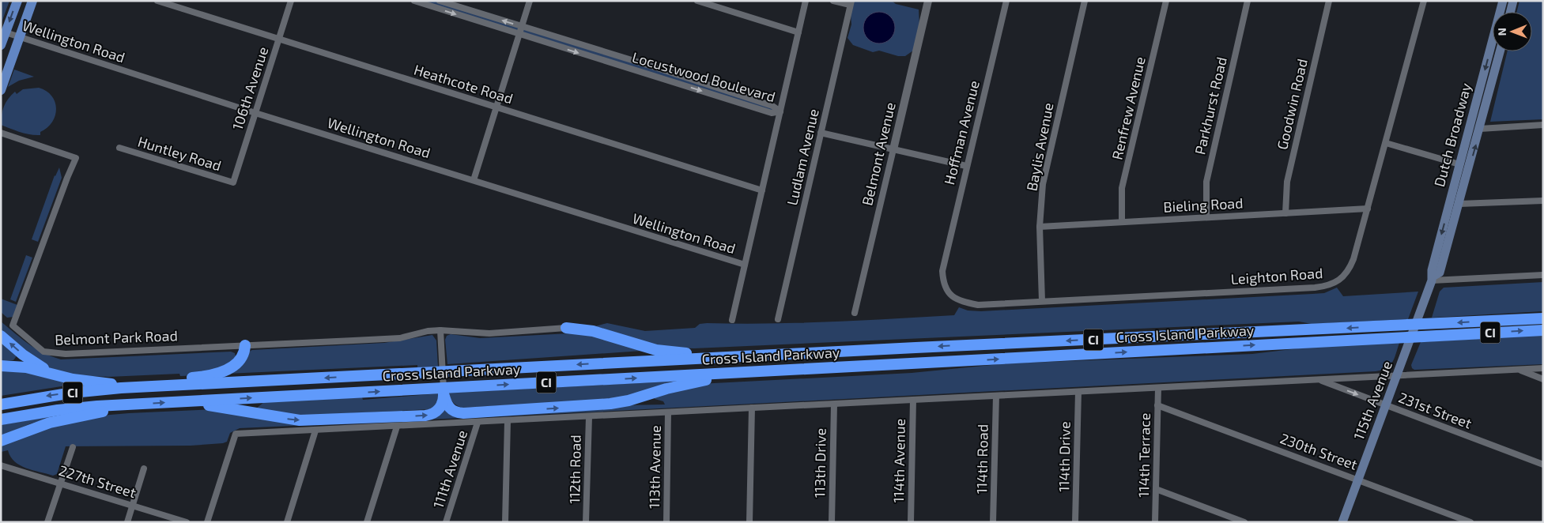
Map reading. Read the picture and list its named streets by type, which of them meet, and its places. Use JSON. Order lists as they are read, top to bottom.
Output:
{
  "streets": {
    "highway": ["CI", "Cross Island Parkway"],
    "main road": ["Dutch Broadway", "115th Avenue"],
    "street": [
      "Wellington Road",
      "Locustwood Boulevard",
      "Heathcote Road",
      "106th Avenue",
      "Goodwin Road",
      "Parkhurst Road",
      "Renfrew Avenue",
      "Hoffman Avenue",
      "Baylis Avenue",
      "Huntley Road",
      "Belmont Avenue",
      "Ludlam Avenue",
      "Bieling Road",
      "Leighton Road",
      "Belmont Park Road",
      "231st Street",
      "230th Street",
      "114th Terrace",
      "114th Drive",
      "114th Road",
      "114th Avenue",
      "113th Drive",
      "113th Avenue",
      "111th Avenue",
      "112th Road",
      "227th Street"
    ]
  },
  "crossings": [
    ["Wellington Road", "106th Avenue"],
    ["Heathcote Road", "106th Avenue"],
    ["106th Avenue", "Huntley Road"],
    ["Goodwin Road", "Bieling Road"],
    ["Parkhurst Road", "Bieling Road"],
    ["Renfrew Avenue", "Bieling Road"],
    ["Hoffman Avenue", "Leighton Road"],
    ["Dutch Broadway", "115th Avenue"],
    ["Baylis Avenue", "Bieling Road"],
    ["Baylis Avenue", "Leighton Road"],
    ["Bieling Road", "Leighton Road"],
    ["115th Avenue", "231st Street"],
    ["115th Avenue", "230th Street"],
    ["230th Street", "114th Terrace"]
  ],
  "north": "left"
}
